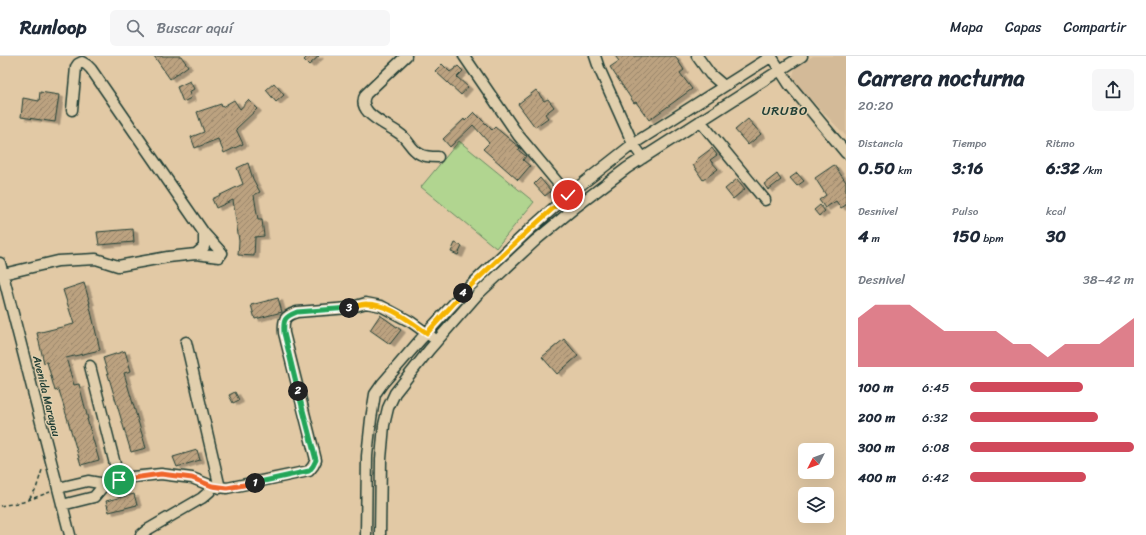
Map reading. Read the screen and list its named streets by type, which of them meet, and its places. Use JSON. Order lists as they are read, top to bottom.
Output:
{
  "streets": {
    "street": ["Avenida Marayau"]
  },
  "districts": ["URUBO"],
  "north": "bottom left",
  "page": {
    "header": "Runloop",
    "search": "Buscar aquí",
    "nav": ["Mapa", "Capas", "Compartir"],
    "heading": ["Carrera nocturna", "20:20"],
    "stats": [
      ["Distancia", "0.50 km"],
      ["Tiempo", "3:16"],
      ["Ritmo", "6:32 /km"],
      ["Desnivel", "4 m"],
      ["Pulso", "150 bpm"],
      ["kcal", "30"]
    ],
    "chart": ["Desnivel", "38–42 m"],
    "pins": [
      "4",
      "3",
      "2",
      "1"
    ],
    "list": [
      {
        "name": "100 m",
        "note": "6:45"
      },
      {
        "name": "200 m",
        "note": "6:32"
      },
      {
        "name": "300 m",
        "note": "6:08"
      },
      {
        "name": "400 m",
        "note": "6:42"
      }
    ]
  }
}
